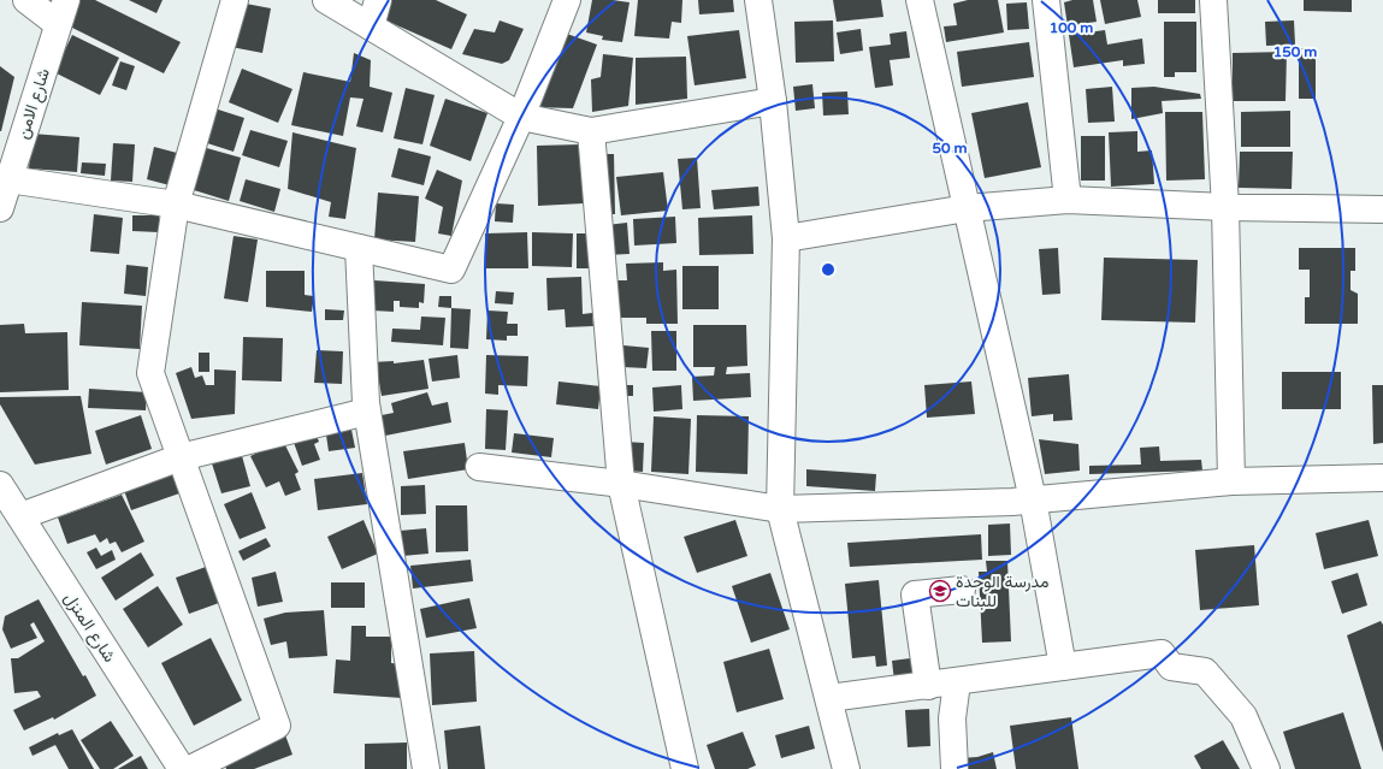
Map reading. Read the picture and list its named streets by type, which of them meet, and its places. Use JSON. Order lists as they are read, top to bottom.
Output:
{
  "streets": {
    "street": ["شارع الامن", "شارع المنزل"]
  },
  "places": {
    "school or university": ["مدرسة الوحدة للبنات"]
  },
  "rings": ["100 m", "150 m", "50 m"]
}
